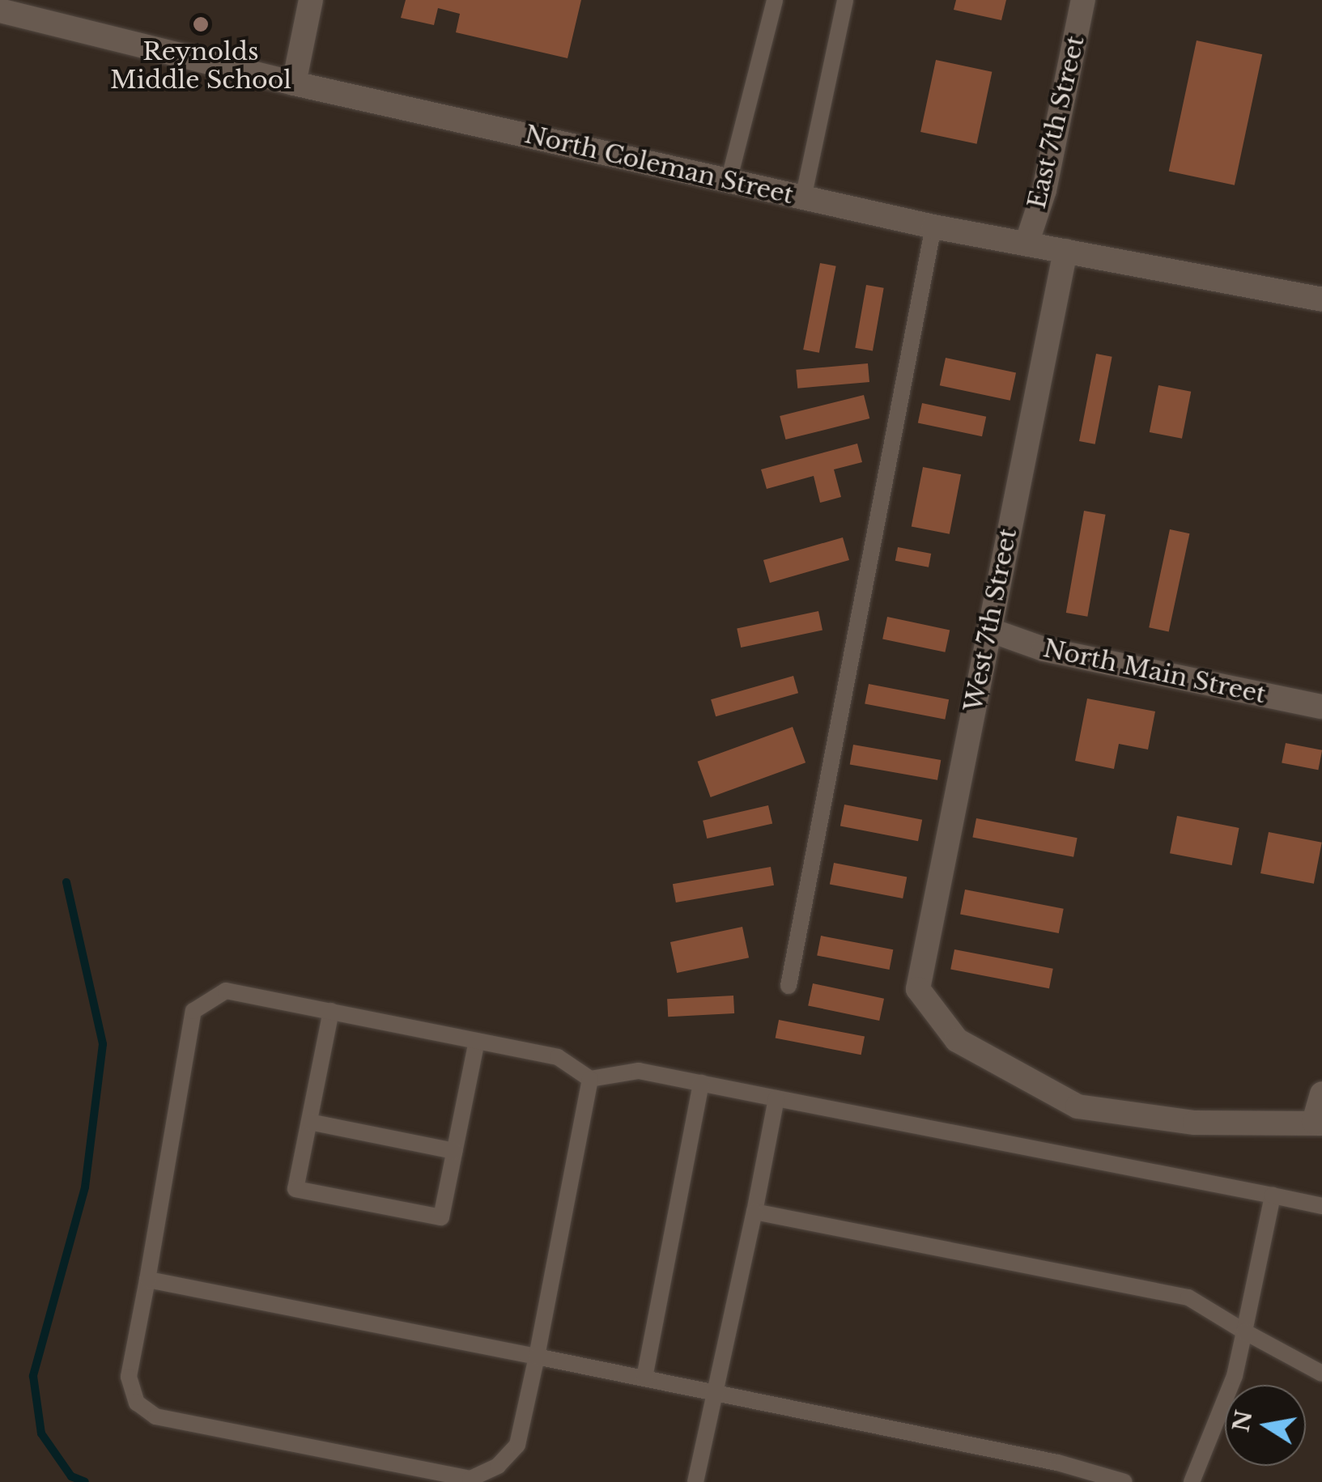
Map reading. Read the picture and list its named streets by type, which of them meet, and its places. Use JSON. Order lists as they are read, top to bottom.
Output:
{
  "streets": {
    "street": [
      "East 7th Street",
      "North Coleman Street",
      "West 7th Street",
      "North Main Street"
    ]
  },
  "crossings": [
    ["East 7th Street", "North Coleman Street"],
    ["North Coleman Street", "West 7th Street"],
    ["West 7th Street", "North Main Street"]
  ],
  "places": ["Reynolds Middle School"],
  "north": "left"
}
